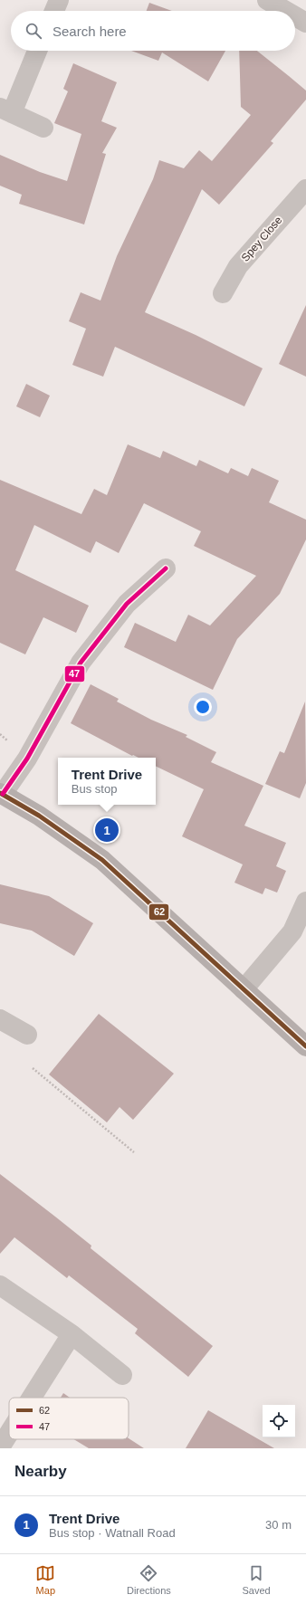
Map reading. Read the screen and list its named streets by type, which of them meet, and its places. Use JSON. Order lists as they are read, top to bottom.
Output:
{
  "streets": {
    "street": ["Spey Close"]
  },
  "lines": ["transit line 47", "transit line 62"],
  "legend": ["62", "47"],
  "page": {
    "search": "Search here",
    "popup": ["Trent Drive", "Bus stop"],
    "pins": "1",
    "heading": "Nearby",
    "list": [
      {
        "mark": "1",
        "name": "Trent Drive",
        "note": "Bus stop · Watnall Road",
        "value": "30 m"
      }
    ],
    "nav": ["Map", "Directions", "Saved"]
  }
}
